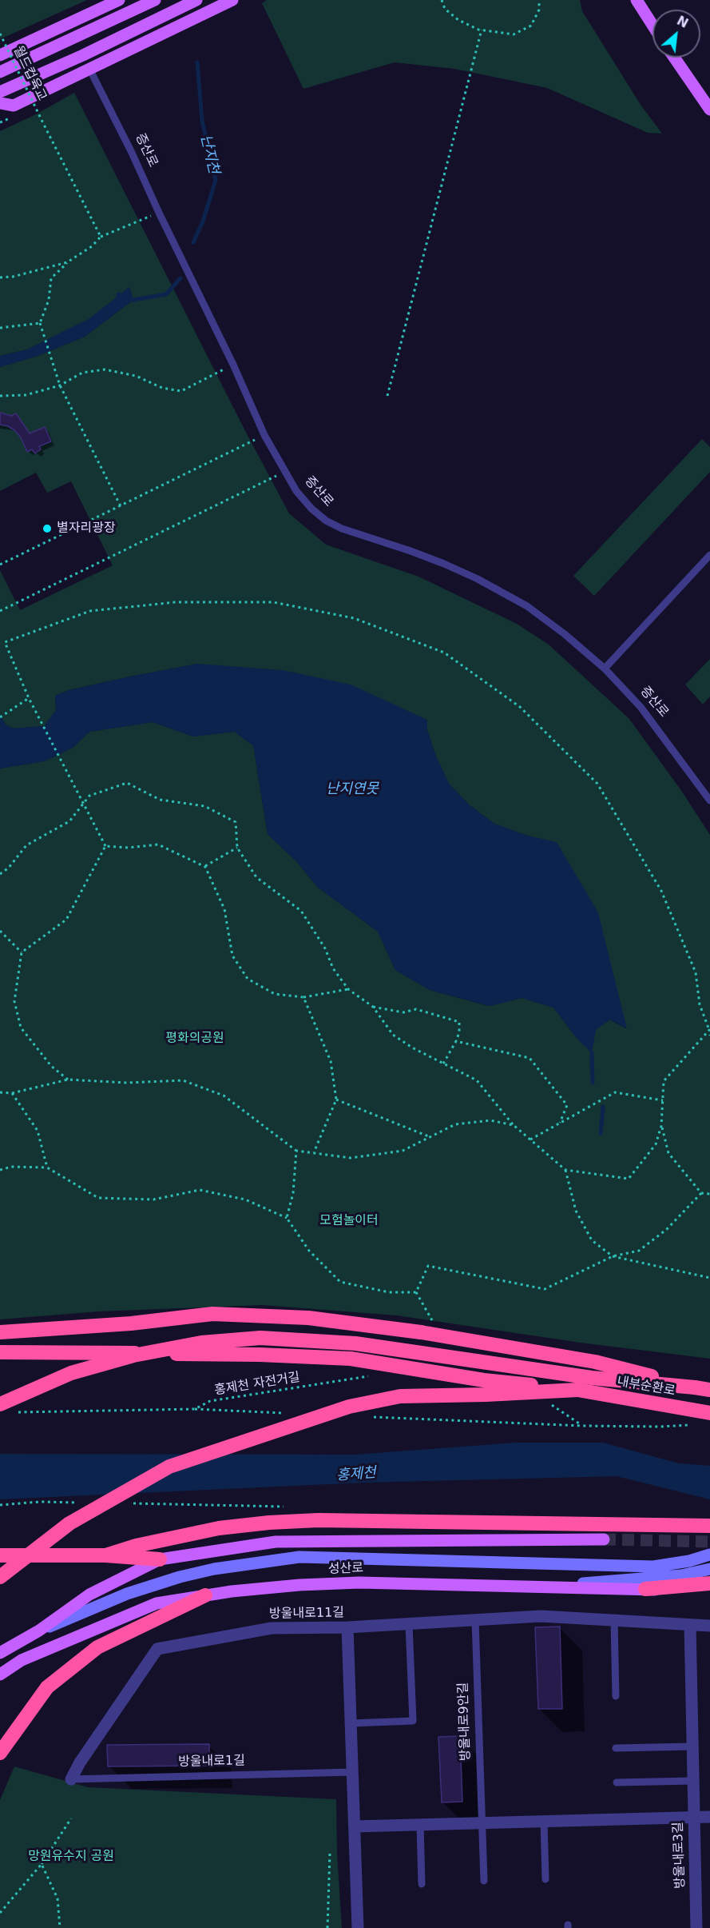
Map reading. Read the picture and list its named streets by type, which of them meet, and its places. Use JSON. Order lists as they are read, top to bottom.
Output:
{
  "streets": {
    "highway": ["내부순환로"],
    "main road": ["성산로"],
    "street": ["방울내로11길", "방울내로3길"],
    "lane": ["증산로", "방울내로9안길", "방울내로1길"],
    "path": ["월드컵육교", "홍제천 자전거길"]
  },
  "crossings": [
    ["방울내로11길", "방울내로9안길"],
    ["방울내로11길", "방울내로1길"],
    ["방울내로11길", "방울내로3길"]
  ],
  "water": ["난지천", "난지연못", "홍제천"],
  "parks": ["평화의공원", "모험놀이터", "망원유수지 공원"],
  "places": ["별자리광장"],
  "north": "top right"
}
